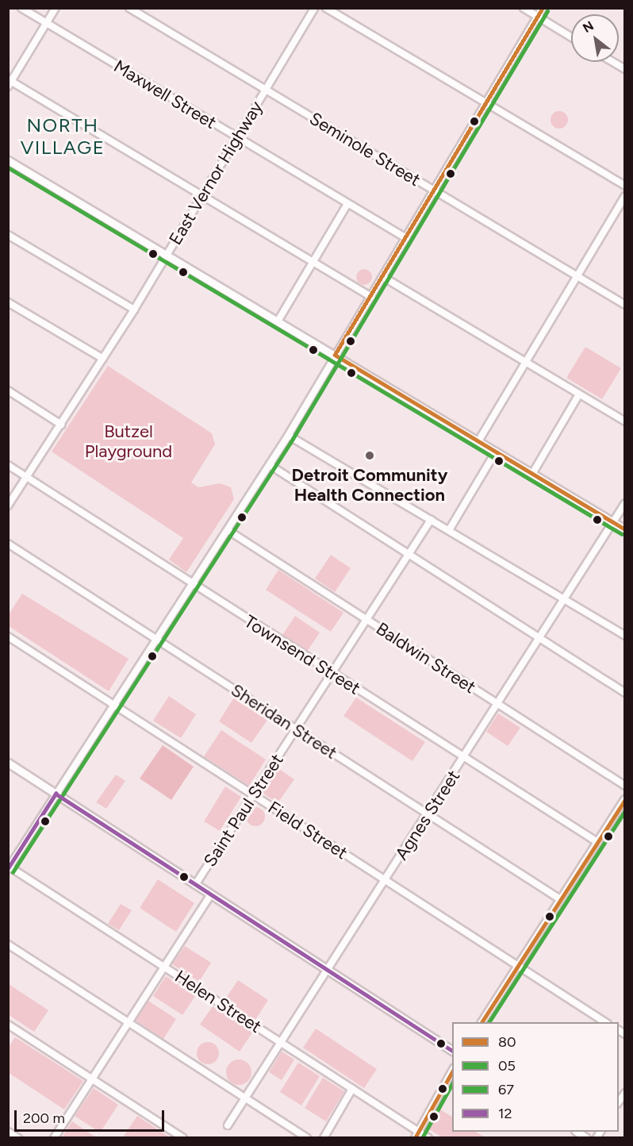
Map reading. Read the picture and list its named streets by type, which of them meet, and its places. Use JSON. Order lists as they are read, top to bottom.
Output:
{
  "streets": {
    "street": [
      "Maxwell Street",
      "Seminole Street",
      "East Vernor Highway",
      "Townsend Street",
      "Baldwin Street",
      "Sheridan Street",
      "Saint Paul Street",
      "Agnes Street",
      "Field Street",
      "Helen Street"
    ]
  },
  "crossings": [
    ["Maxwell Street", "East Vernor Highway"],
    ["Seminole Street", "East Vernor Highway"],
    ["East Vernor Highway", "Townsend Street"],
    ["Townsend Street", "Saint Paul Street"],
    ["Townsend Street", "Agnes Street"],
    ["Baldwin Street", "Saint Paul Street"],
    ["Baldwin Street", "Agnes Street"],
    ["Sheridan Street", "Saint Paul Street"],
    ["Sheridan Street", "Agnes Street"],
    ["Saint Paul Street", "Field Street"],
    ["Saint Paul Street", "Helen Street"],
    ["Agnes Street", "Field Street"],
    ["Agnes Street", "Helen Street"]
  ],
  "districts": ["NORTH VILLAGE"],
  "parks": ["Butzel Playground"],
  "places": ["Detroit Community Health Connection"],
  "lines": [
    "transit line 80",
    "transit line 67",
    "transit line 05",
    "transit line 12"
  ],
  "legend": [
    "80",
    "05",
    "67",
    "12"
  ],
  "scale_bar": "200 m",
  "north": "top left"
}
